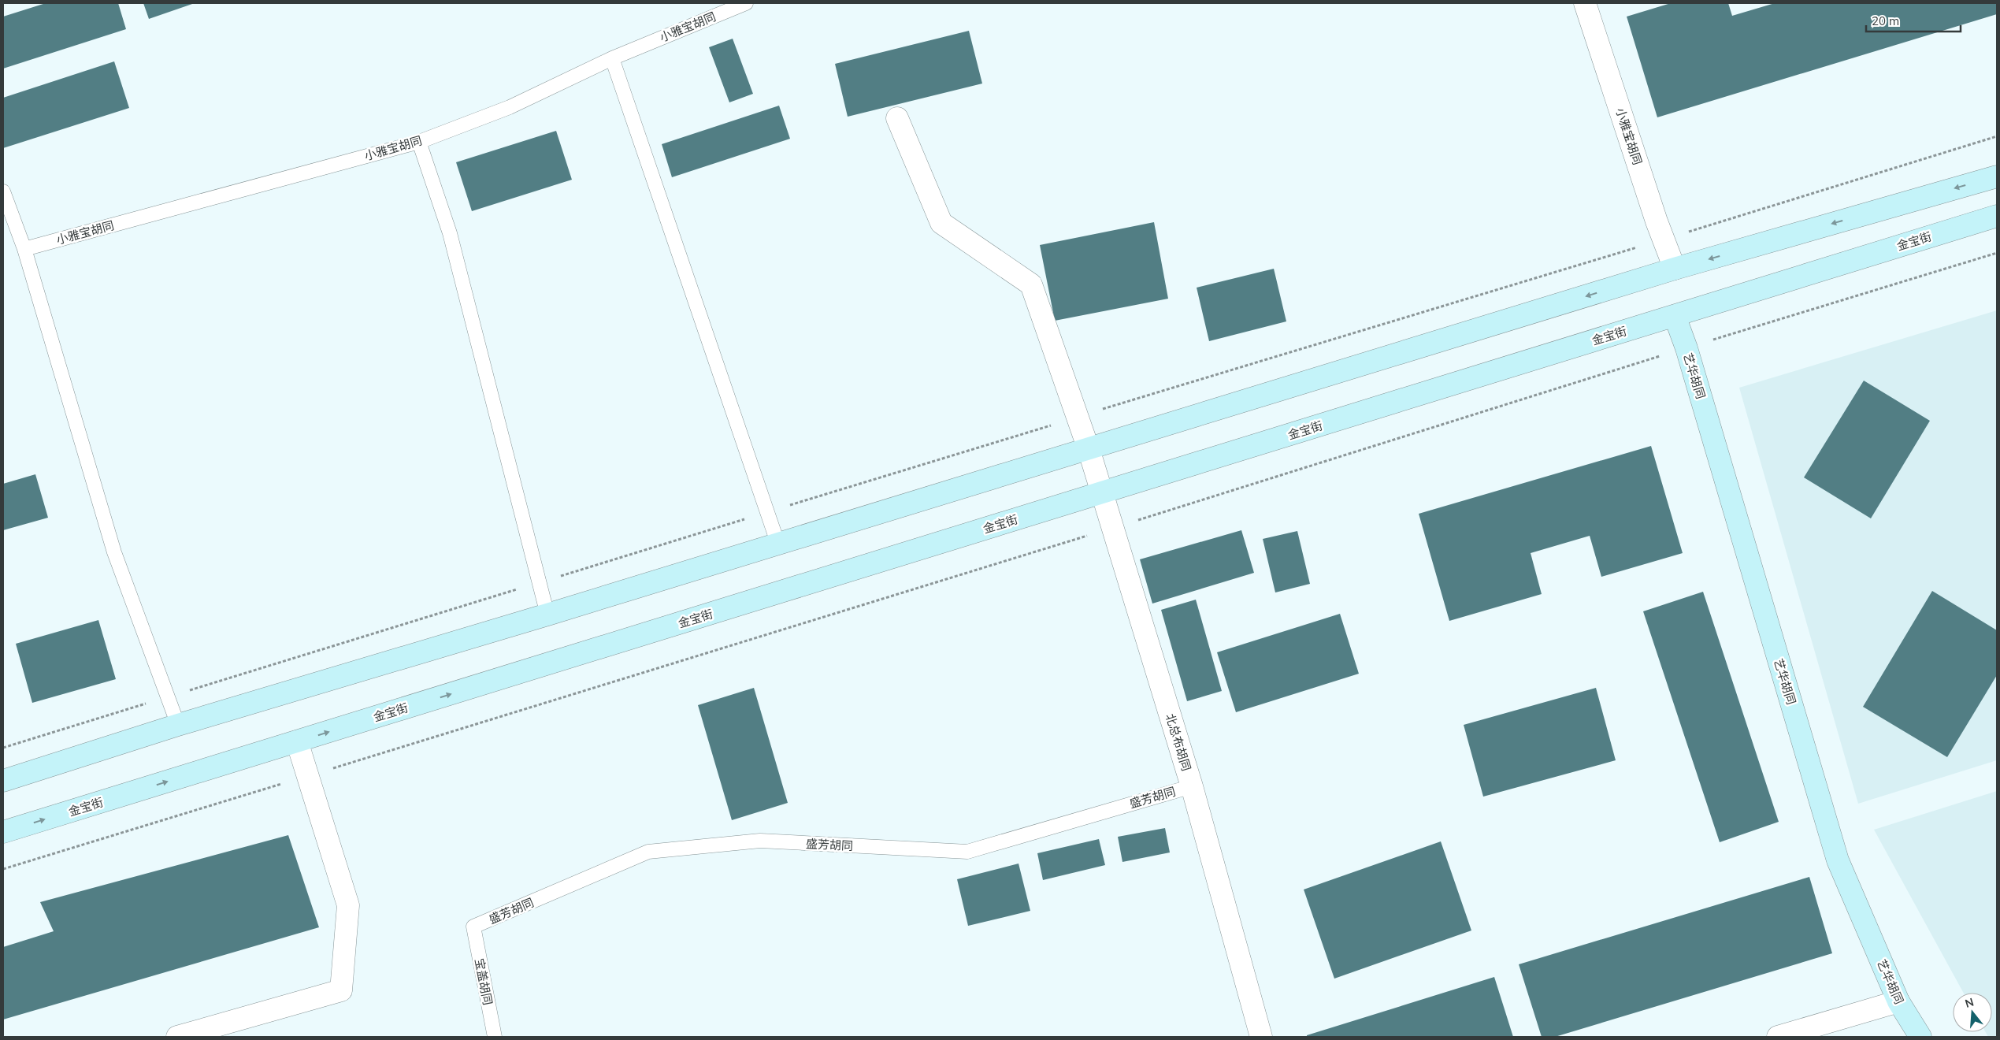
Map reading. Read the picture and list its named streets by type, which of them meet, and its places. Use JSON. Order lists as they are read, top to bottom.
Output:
{
  "streets": {
    "main road": ["金宝街", "艺华胡同"],
    "street": ["小雅宝胡同", "北总布胡同"],
    "lane": ["盛芳胡同", "宝盖胡同"]
  },
  "crossings": [
    ["金宝街", "艺华胡同"],
    ["金宝街", "北总布胡同"],
    ["北总布胡同", "盛芳胡同"],
    ["盛芳胡同", "宝盖胡同"]
  ],
  "scale_bar": "20 m",
  "north": "top"
}
